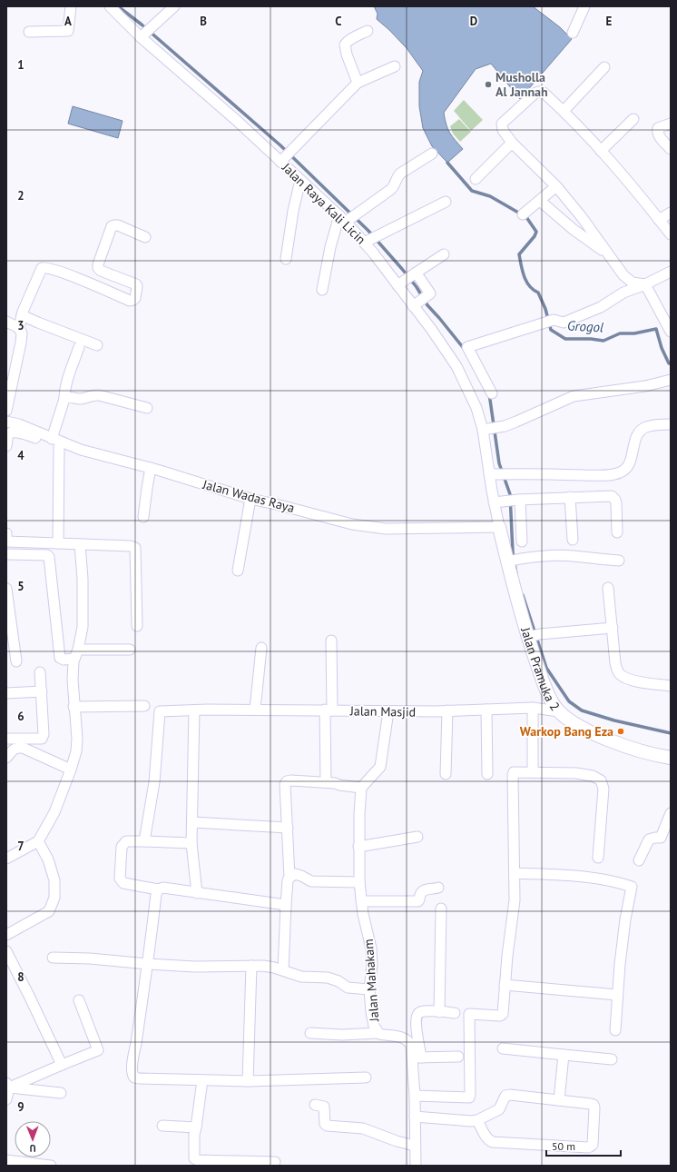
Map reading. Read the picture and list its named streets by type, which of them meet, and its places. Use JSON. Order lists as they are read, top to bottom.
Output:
{
  "streets": {
    "main road": ["Jalan Pramuka 2"],
    "street": [
      "Jalan Raya Kali Licin",
      "Jalan Wadas Raya",
      "Jalan Masjid",
      "Jalan Mahakam"
    ]
  },
  "crossings": [
    ["Jalan Raya Kali Licin", "Jalan Wadas Raya"],
    ["Jalan Raya Kali Licin", "Jalan Pramuka 2"],
    ["Jalan Wadas Raya", "Jalan Pramuka 2"],
    ["Jalan Pramuka 2", "Jalan Masjid"]
  ],
  "water": ["Grogol"],
  "places": ["Musholla Al Jannah", "Warkop Bang Eza"],
  "scale_bar": "50 m",
  "north": "bottom",
  "grid": {
    "columns": [
      "A",
      "B",
      "C",
      "D",
      "E"
    ],
    "rows": [
      "1",
      "2",
      "3",
      "4",
      "5",
      "6",
      "7",
      "8",
      "9"
    ]
  }
}
